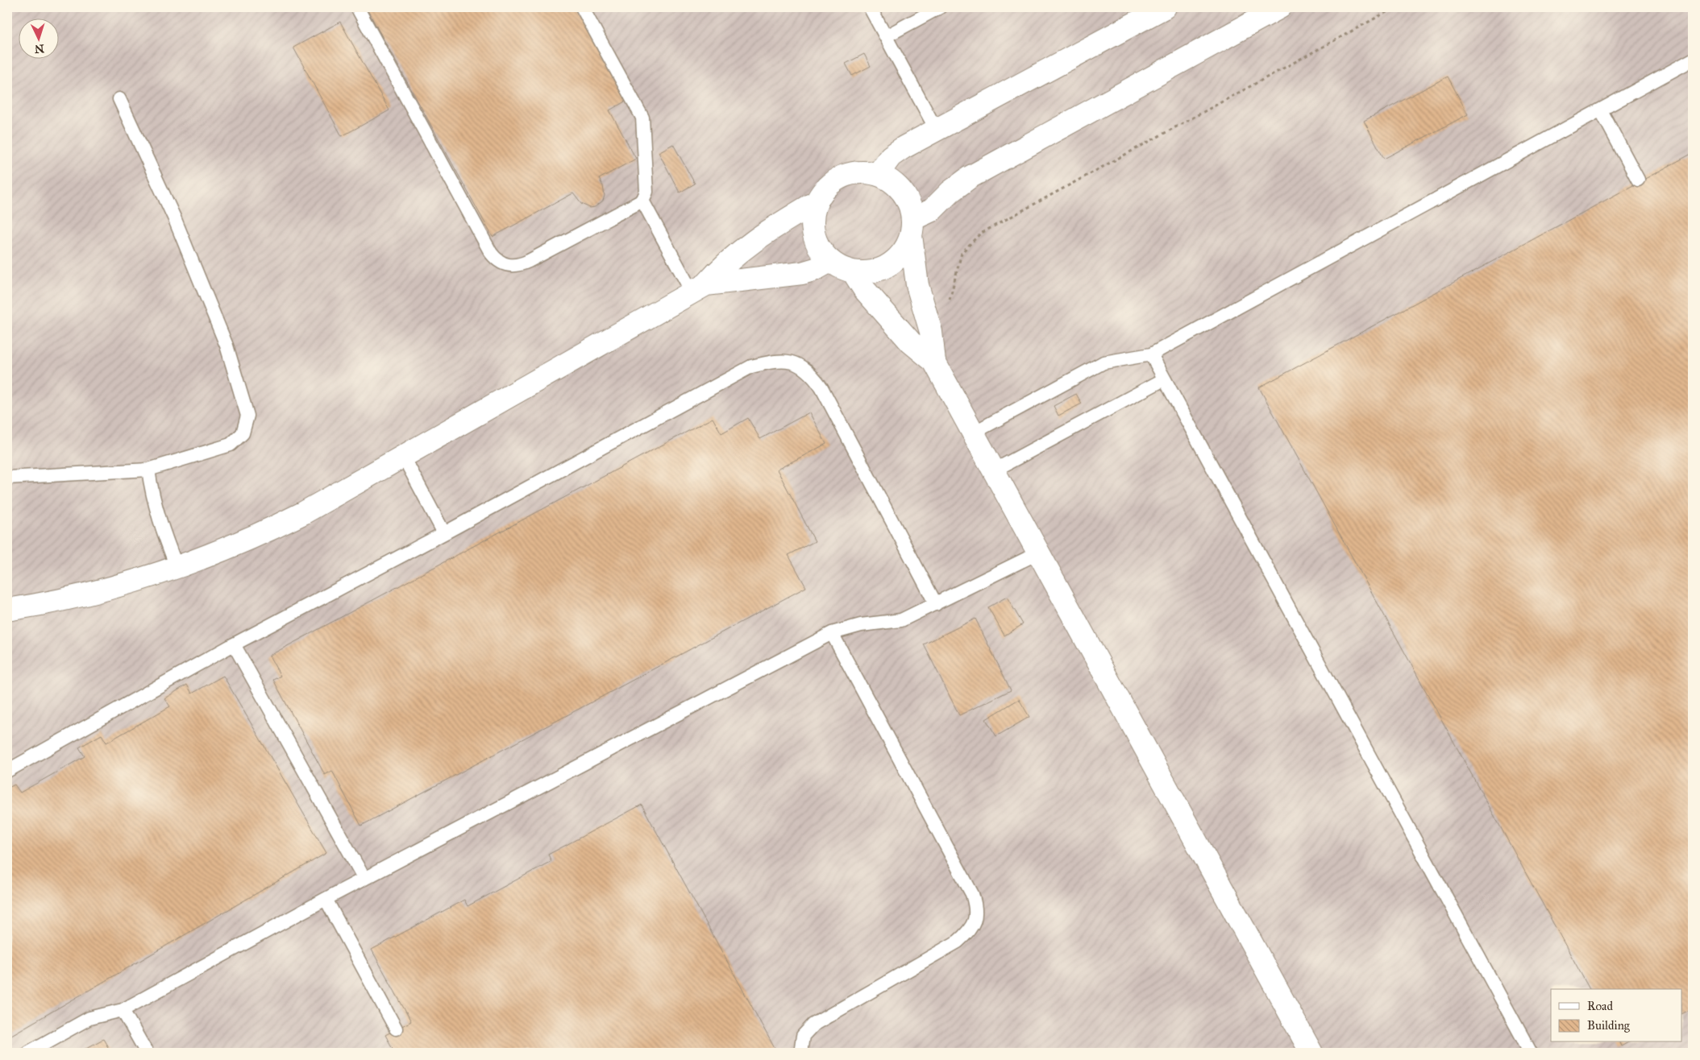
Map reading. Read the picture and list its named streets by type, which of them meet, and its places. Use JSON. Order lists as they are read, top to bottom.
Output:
{
  "legend": ["Road", "Building"],
  "north": "bottom"
}
